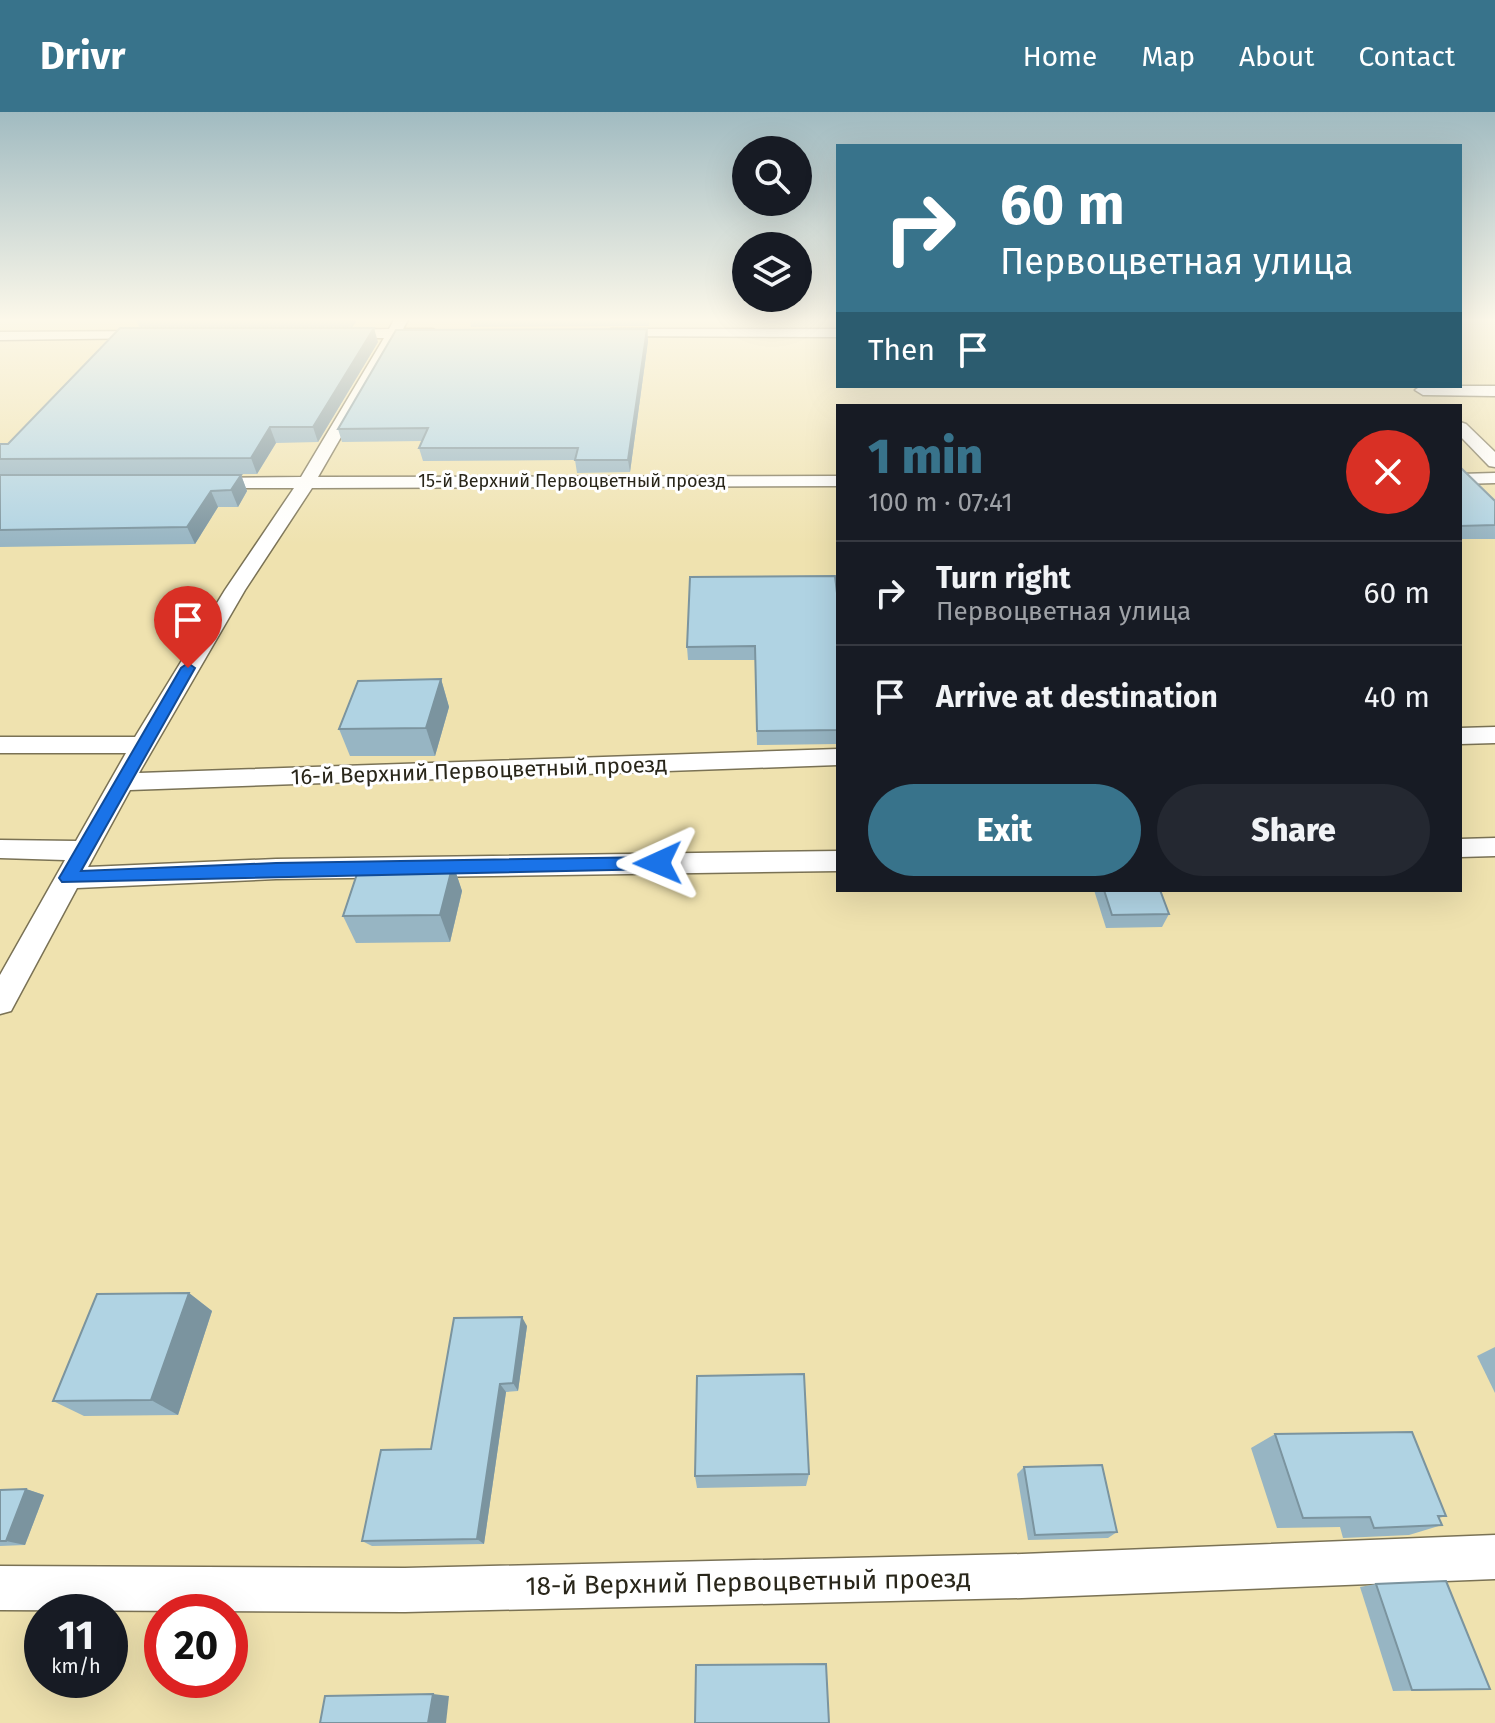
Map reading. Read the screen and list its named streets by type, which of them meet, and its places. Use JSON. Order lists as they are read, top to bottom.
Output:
{
  "streets": {
    "lane": ["15-й Верхний Первоцветный проезд", "16-й Верхний Первоцветный проезд", "18-й Верхний Первоцветный проезд"]
  },
  "page": {
    "header": "Drivr",
    "nav": [
      "Home",
      "Map",
      "About",
      "Contact"
    ],
    "turn": ["60 m", "Первоцветная улица"],
    "then": "Then",
    "heading": ["1 min", "100 m · 07:41"],
    "list": [
      {
        "name": "Turn right",
        "note": "Первоцветная улица",
        "value": "60 m"
      },
      {
        "name": "Arrive at destination",
        "value": "40 m"
      }
    ],
    "buttons": ["Exit", "Share"],
    "speed": "11 km/h",
    "limit": "20"
  }
}
